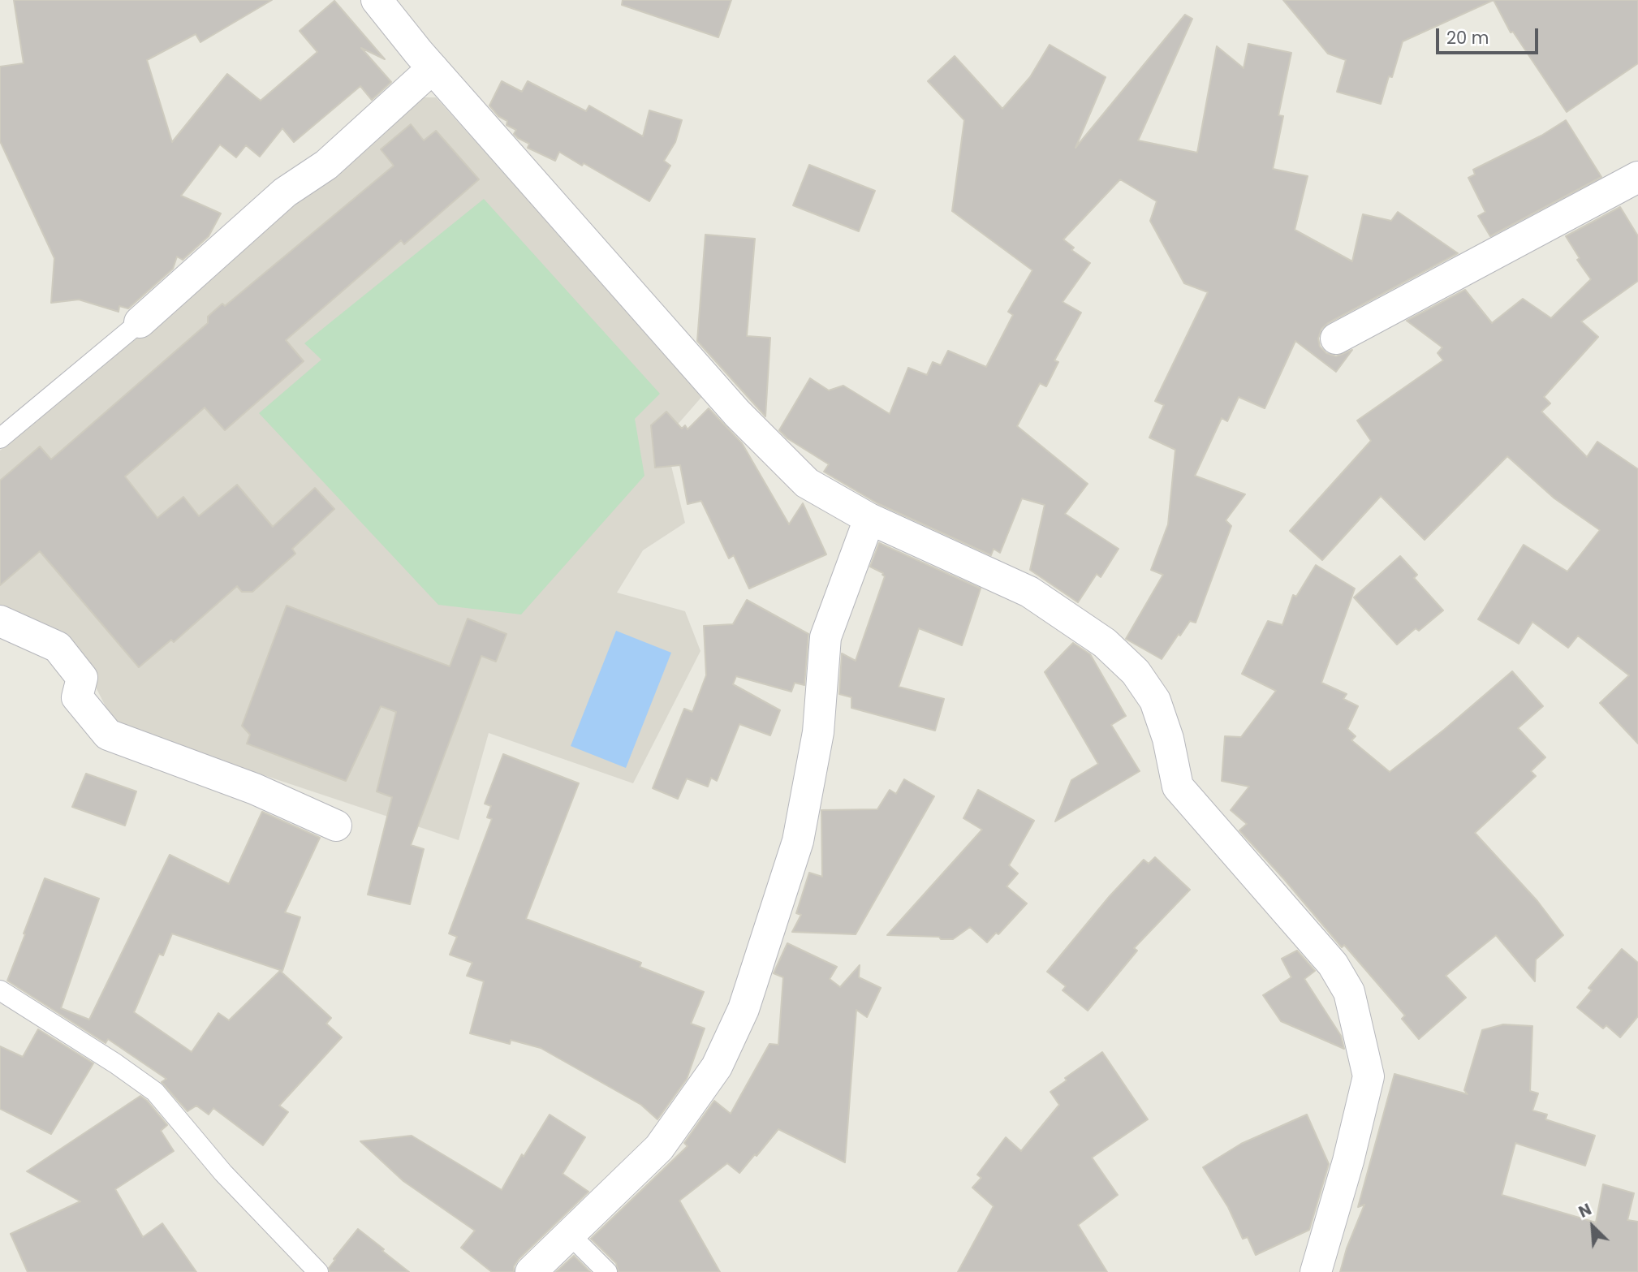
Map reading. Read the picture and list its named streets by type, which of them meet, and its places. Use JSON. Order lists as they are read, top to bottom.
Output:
{
  "scale_bar": "20 m",
  "north": "top left"
}
